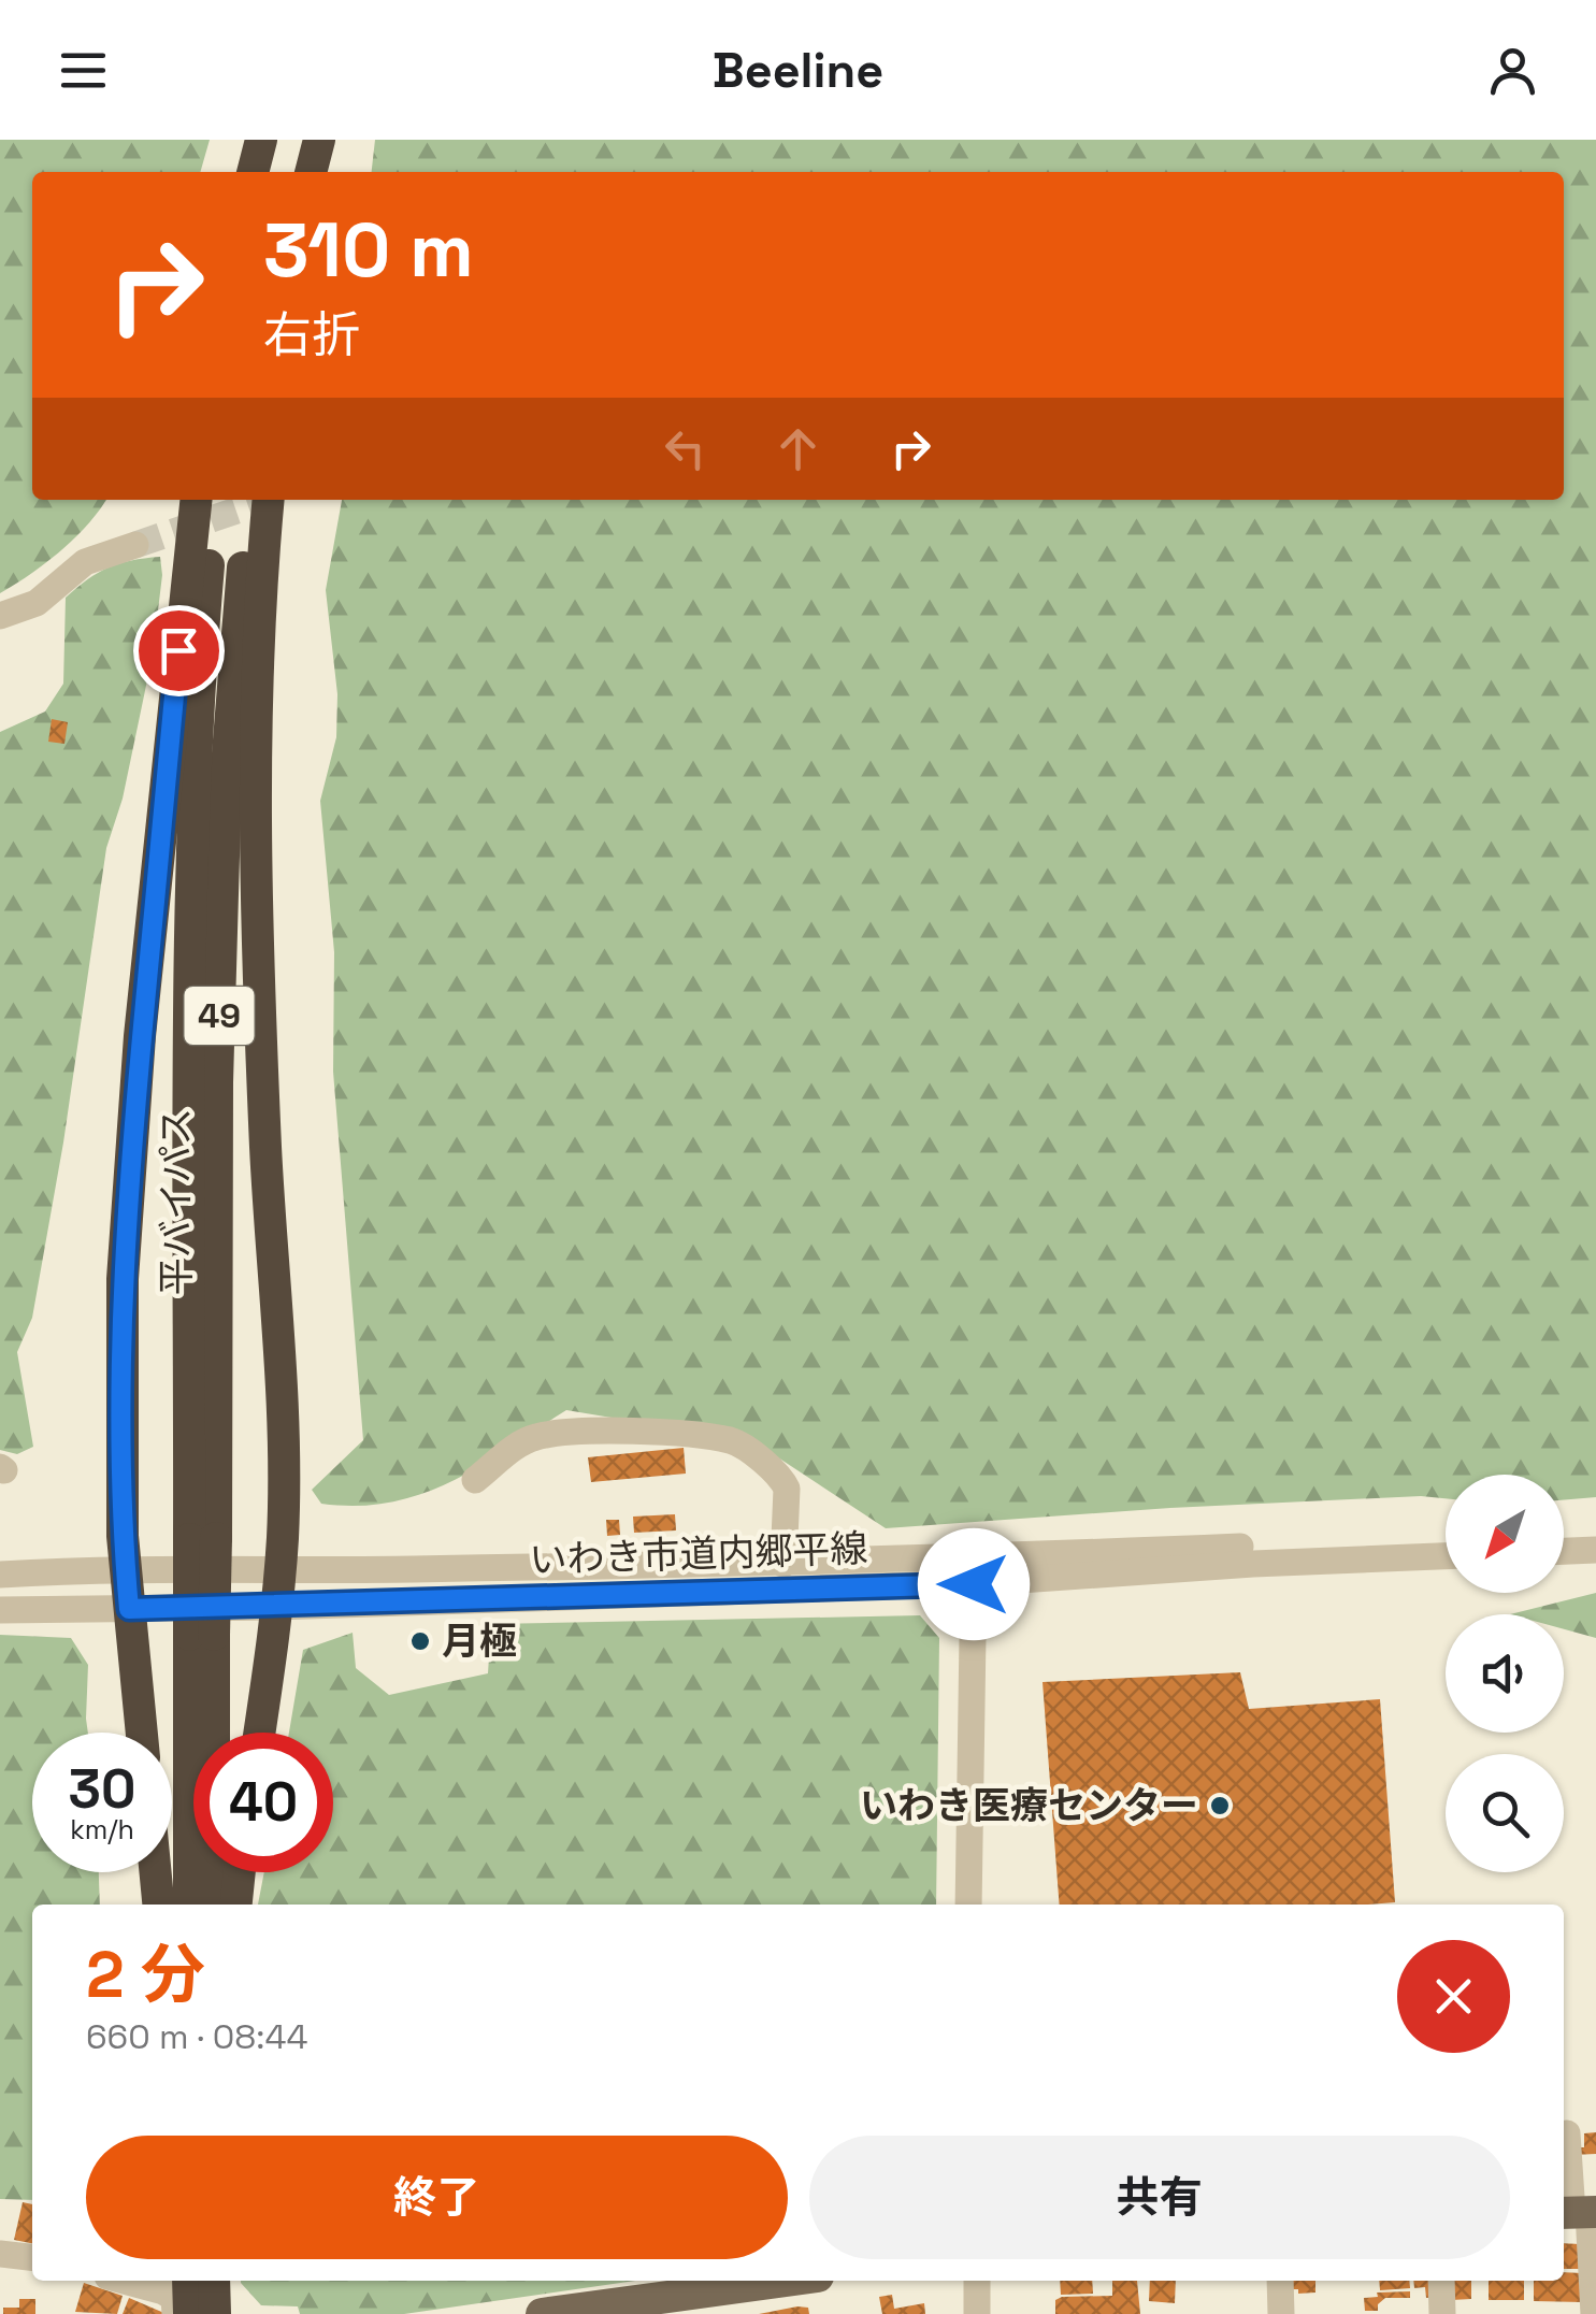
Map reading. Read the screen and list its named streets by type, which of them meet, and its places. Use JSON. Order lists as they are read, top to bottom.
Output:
{
  "streets": {
    "highway": ["49", "平バイパス"],
    "street": ["いわき市道内郷平線"]
  },
  "places": ["月極", "いわき医療センター"],
  "north": "bottom left",
  "page": {
    "header": "Beeline",
    "turn": ["310 m", "右折"],
    "speed": "30 km/h",
    "limit": "40",
    "heading": ["2 分", "660 m · 08:44"],
    "buttons": ["終了", "共有"]
  }
}
